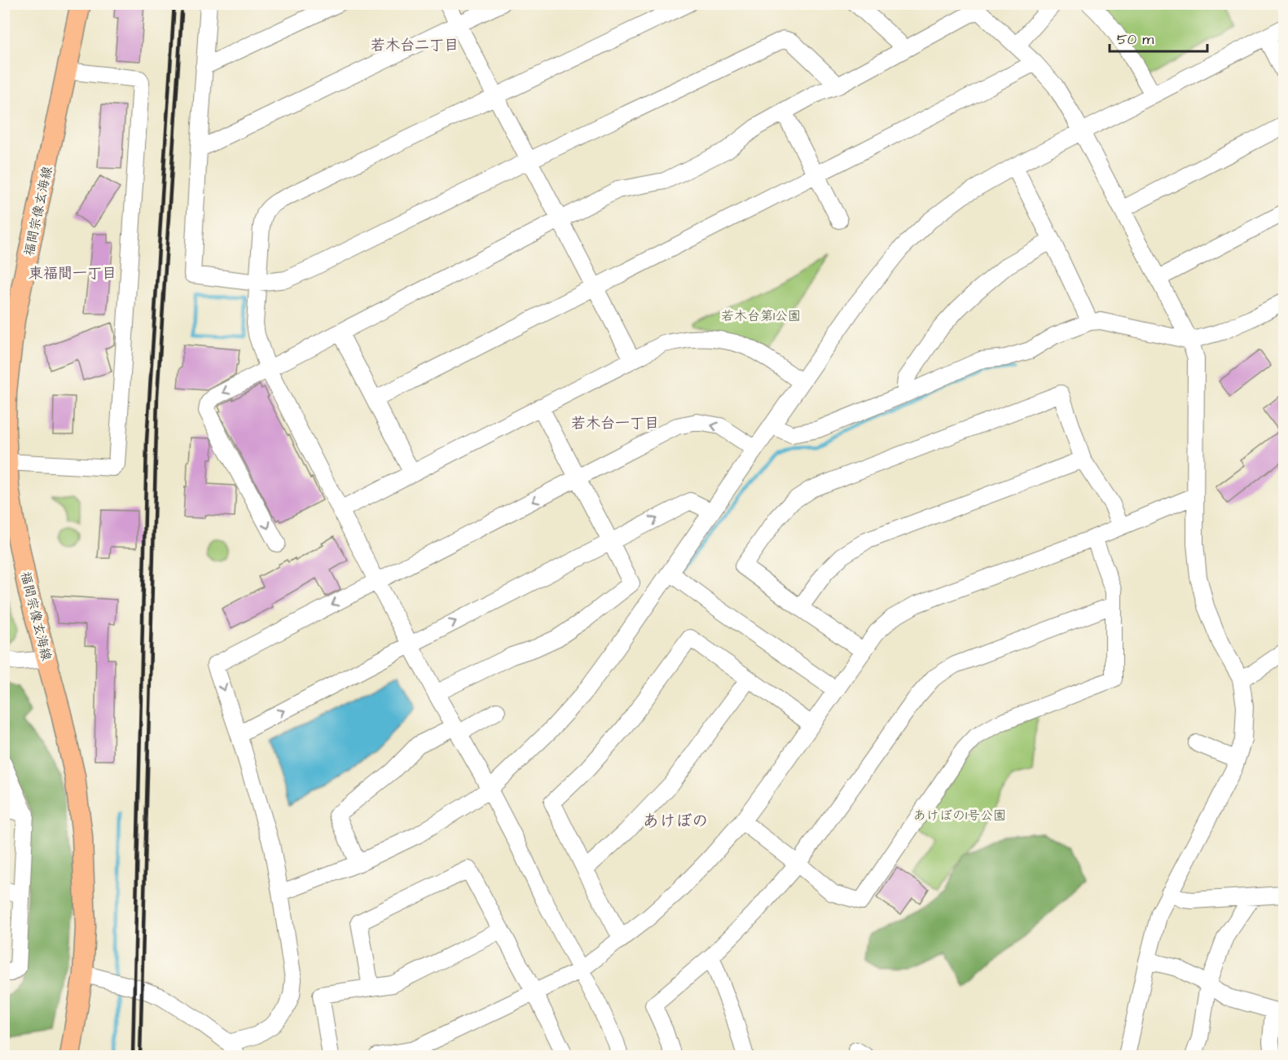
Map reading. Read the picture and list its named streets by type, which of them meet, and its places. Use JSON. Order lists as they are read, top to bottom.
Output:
{
  "streets": {
    "main road": ["福間宗像玄海線"]
  },
  "districts": [
    "若木台二丁目",
    "東福間一丁目",
    "若木台一丁目",
    "あけぼの"
  ],
  "parks": ["若木台第1公園", "あけぼの1号公園"],
  "scale_bar": "50 m"
}
